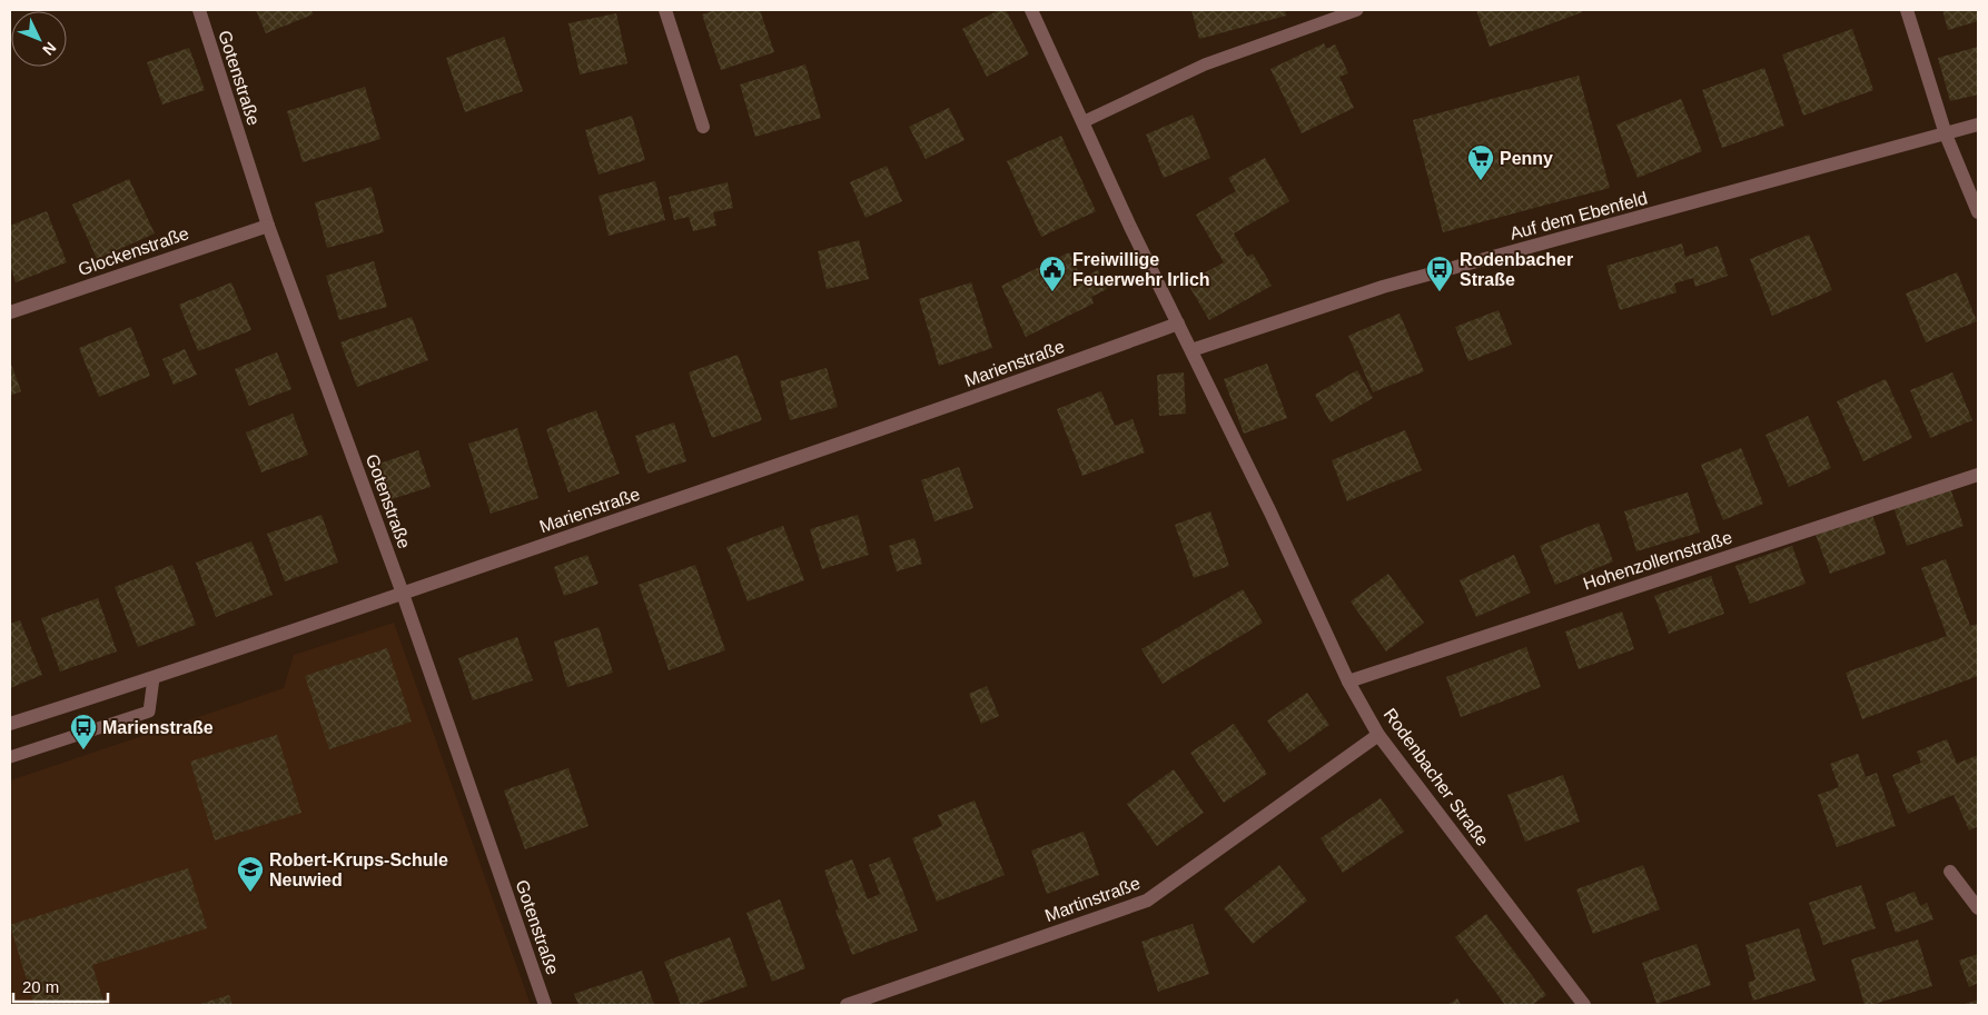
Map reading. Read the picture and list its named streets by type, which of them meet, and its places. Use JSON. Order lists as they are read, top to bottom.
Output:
{
  "streets": {
    "street": [
      "Gotenstraße",
      "Auf dem Ebenfeld",
      "Glockenstraße",
      "Marienstraße",
      "Hohenzollernstraße",
      "Rodenbacher Straße",
      "Martinstraße"
    ]
  },
  "crossings": [
    ["Gotenstraße", "Glockenstraße"],
    ["Gotenstraße", "Marienstraße"],
    ["Auf dem Ebenfeld", "Rodenbacher Straße"],
    ["Marienstraße", "Rodenbacher Straße"],
    ["Hohenzollernstraße", "Rodenbacher Straße"],
    ["Rodenbacher Straße", "Martinstraße"]
  ],
  "places": {
    "supermarket": ["Penny"],
    "public building": ["Freiwillige Feuerwehr Irlich"],
    "bus stop": ["Rodenbacher Straße", "Marienstraße"],
    "school or university": ["Robert-Krups-Schule Neuwied"]
  },
  "scale_bar": "20 m",
  "north": "bottom right"
}
